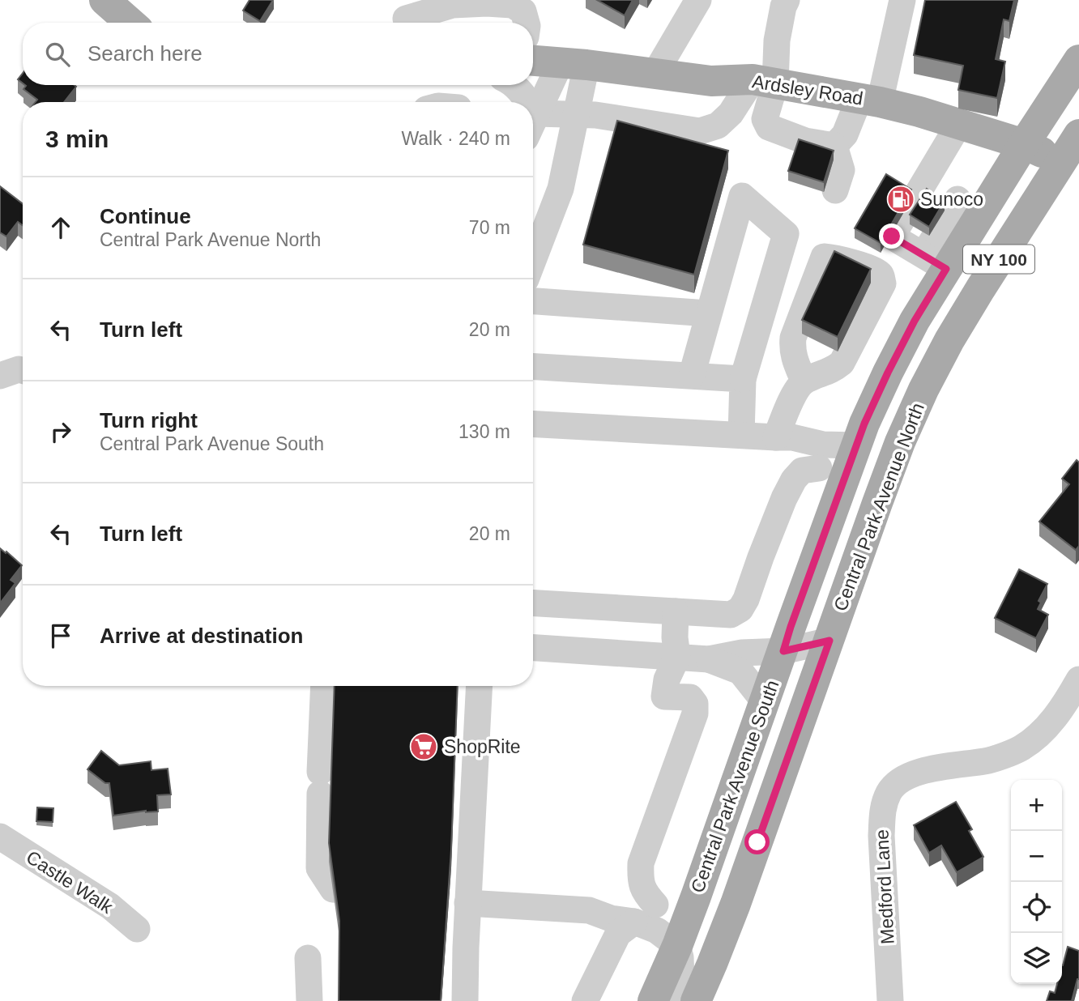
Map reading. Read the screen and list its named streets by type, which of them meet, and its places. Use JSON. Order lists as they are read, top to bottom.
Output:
{
  "streets": {
    "main road": [
      "Ardsley Road",
      "NY 100",
      "Central Park Avenue North",
      "Central Park Avenue South"
    ],
    "street": ["Castle Walk", "Medford Lane"]
  },
  "crossings": [
    ["Ardsley Road", "Central Park Avenue North"],
    ["Ardsley Road", "Central Park Avenue South"]
  ],
  "places": {
    "fuel station": ["Sunoco"],
    "supermarket": ["ShopRite"]
  },
  "page": {
    "search": "Search here",
    "heading": ["3 min", "Walk · 240 m"],
    "list": [
      ["Continue", "Central Park Avenue North", "70 m"],
      ["Turn left", "20 m"],
      ["Turn right", "Central Park Avenue South", "130 m"],
      ["Turn left", "20 m"],
      "Arrive at destination"
    ],
    "map_buttons": ["+", "−"]
  }
}
